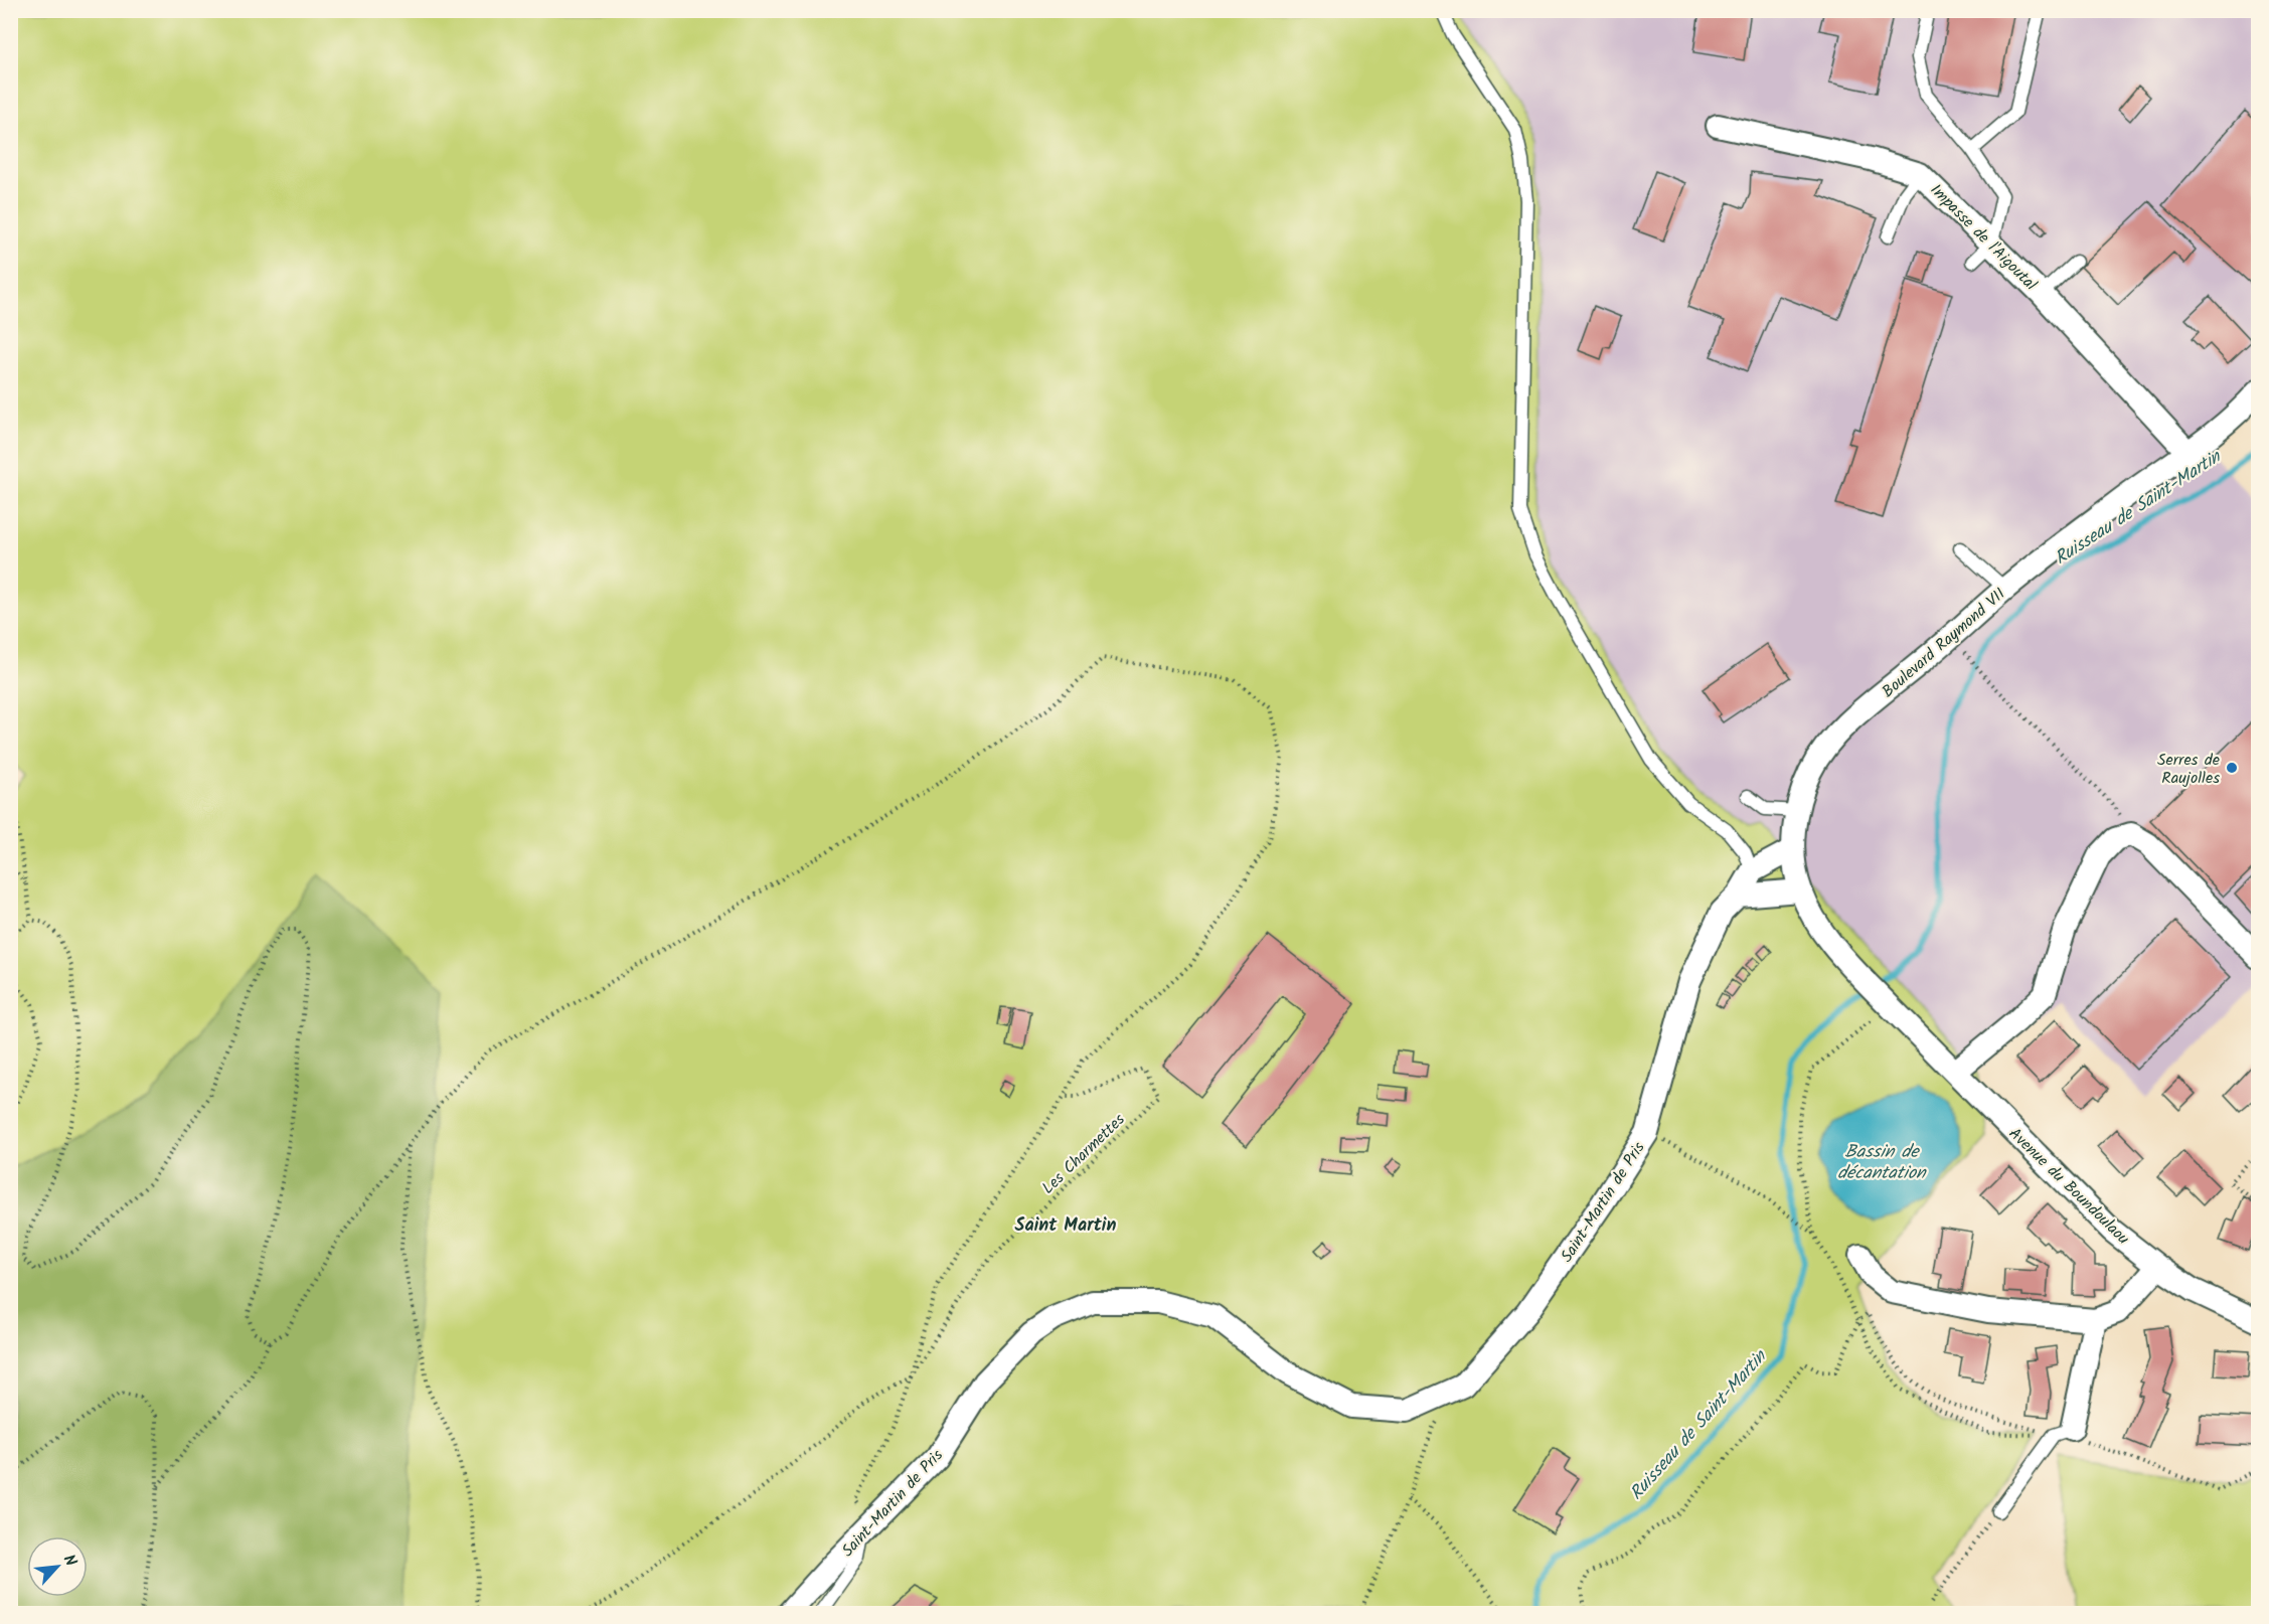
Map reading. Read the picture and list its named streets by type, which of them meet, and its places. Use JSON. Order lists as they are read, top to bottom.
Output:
{
  "streets": {
    "street": [
      "Impasse de l'Aigoutal",
      "Boulevard Raymond VII",
      "Avenue du Boundoulaou",
      "Saint-Martin de Pris"
    ],
    "path": ["Les Charmettes"]
  },
  "crossings": [
    ["Impasse de l'Aigoutal", "Boulevard Raymond VII"],
    ["Boulevard Raymond VII", "Avenue du Boundoulaou"]
  ],
  "districts": ["Saint Martin"],
  "water": ["Ruisseau de Saint-Martin", "Bassin de décantation"],
  "places": ["Serres de Raujolles"],
  "north": "top right"
}
